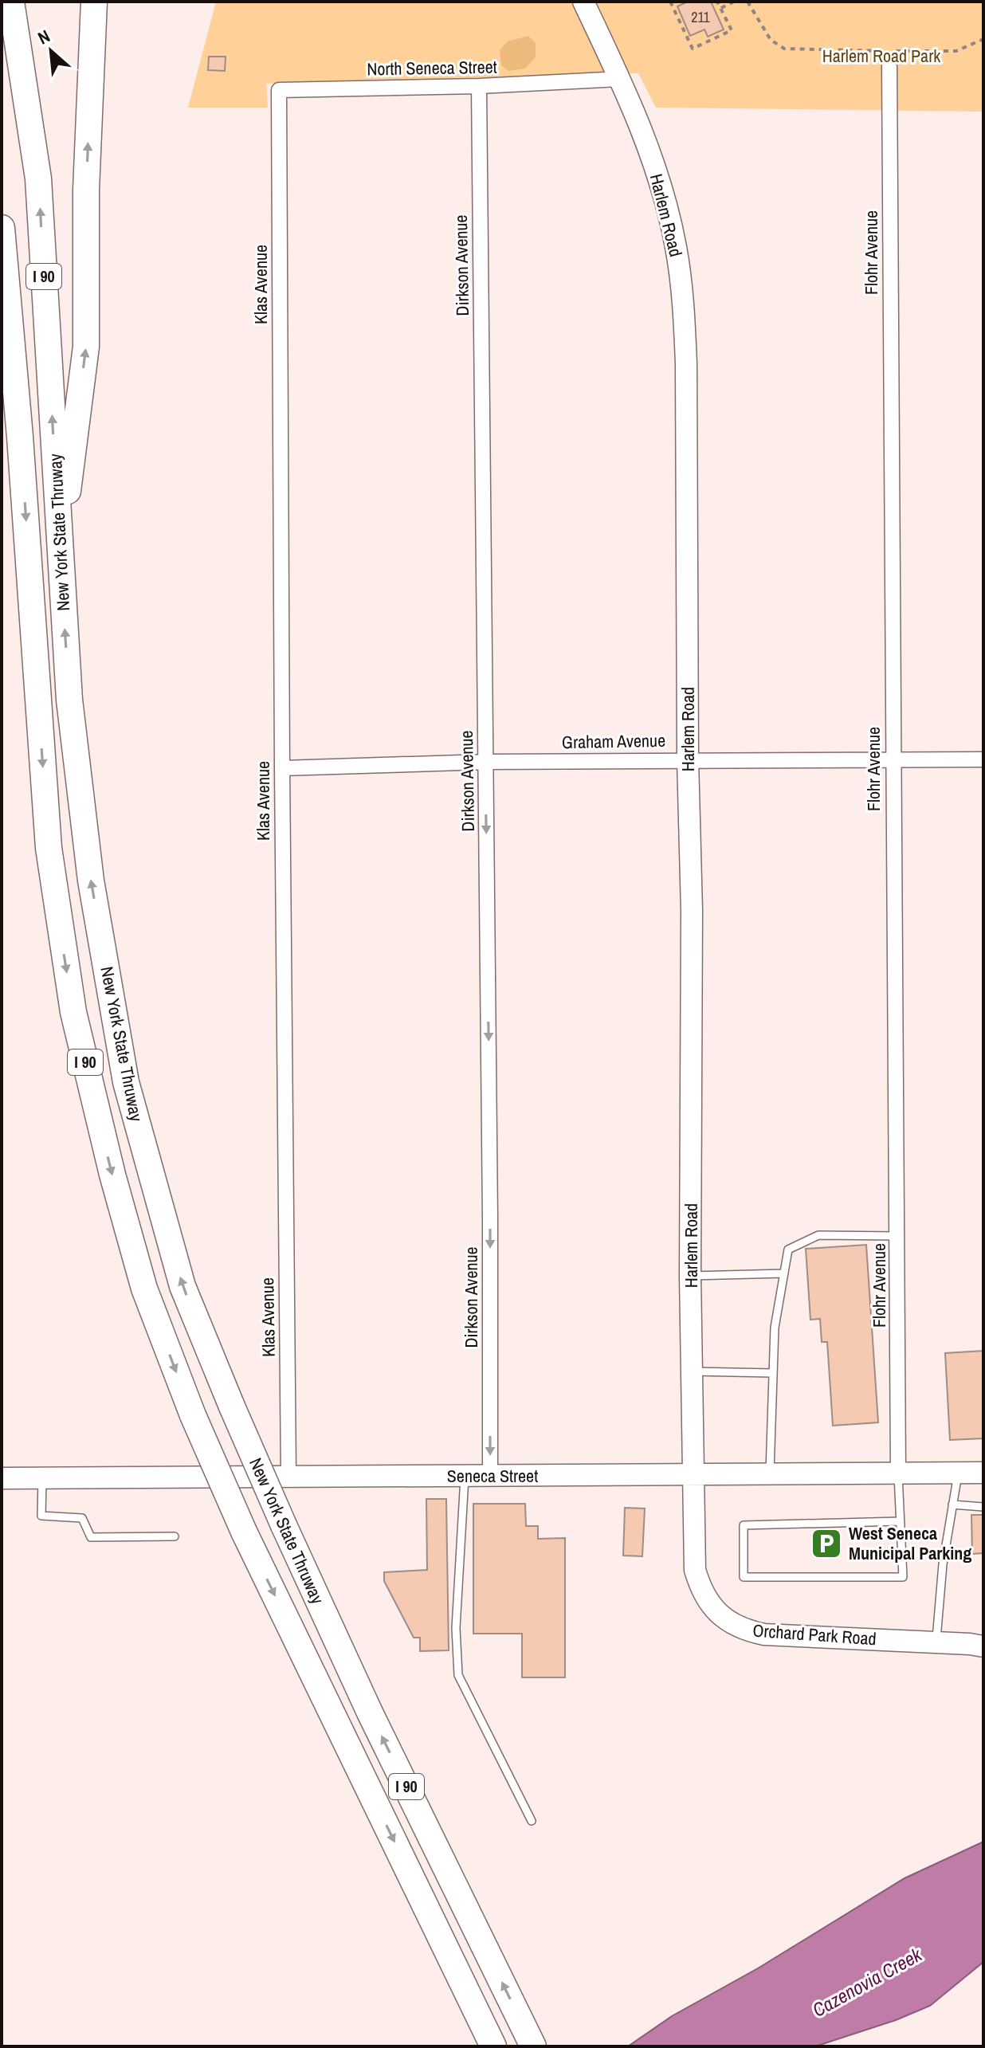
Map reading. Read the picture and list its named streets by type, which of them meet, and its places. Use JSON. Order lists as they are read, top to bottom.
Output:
{
  "streets": {
    "highway": ["I 90", "New York State Thruway"],
    "main road": ["Harlem Road", "Seneca Street", "Orchard Park Road"],
    "street": [
      "North Seneca Street",
      "Flohr Avenue",
      "Dirkson Avenue",
      "Klas Avenue",
      "Graham Avenue"
    ]
  },
  "crossings": [
    ["North Seneca Street", "Harlem Road"],
    ["North Seneca Street", "Dirkson Avenue"],
    ["North Seneca Street", "Klas Avenue"],
    ["Harlem Road", "Graham Avenue"],
    ["Harlem Road", "Seneca Street"],
    ["Harlem Road", "Orchard Park Road"],
    ["Flohr Avenue", "Graham Avenue"],
    ["Flohr Avenue", "Seneca Street"],
    ["Dirkson Avenue", "Graham Avenue"],
    ["Dirkson Avenue", "Seneca Street"],
    ["Klas Avenue", "Graham Avenue"],
    ["Klas Avenue", "Seneca Street"],
    ["Seneca Street", "Orchard Park Road"]
  ],
  "one_way": ["Dirkson Avenue"],
  "water": ["Cazenovia Creek"],
  "parks": ["Harlem Road Park"],
  "places": {
    "parking": ["West Seneca Municipal Parking"]
  },
  "house_numbers": ["211"],
  "north": "top left"
}
